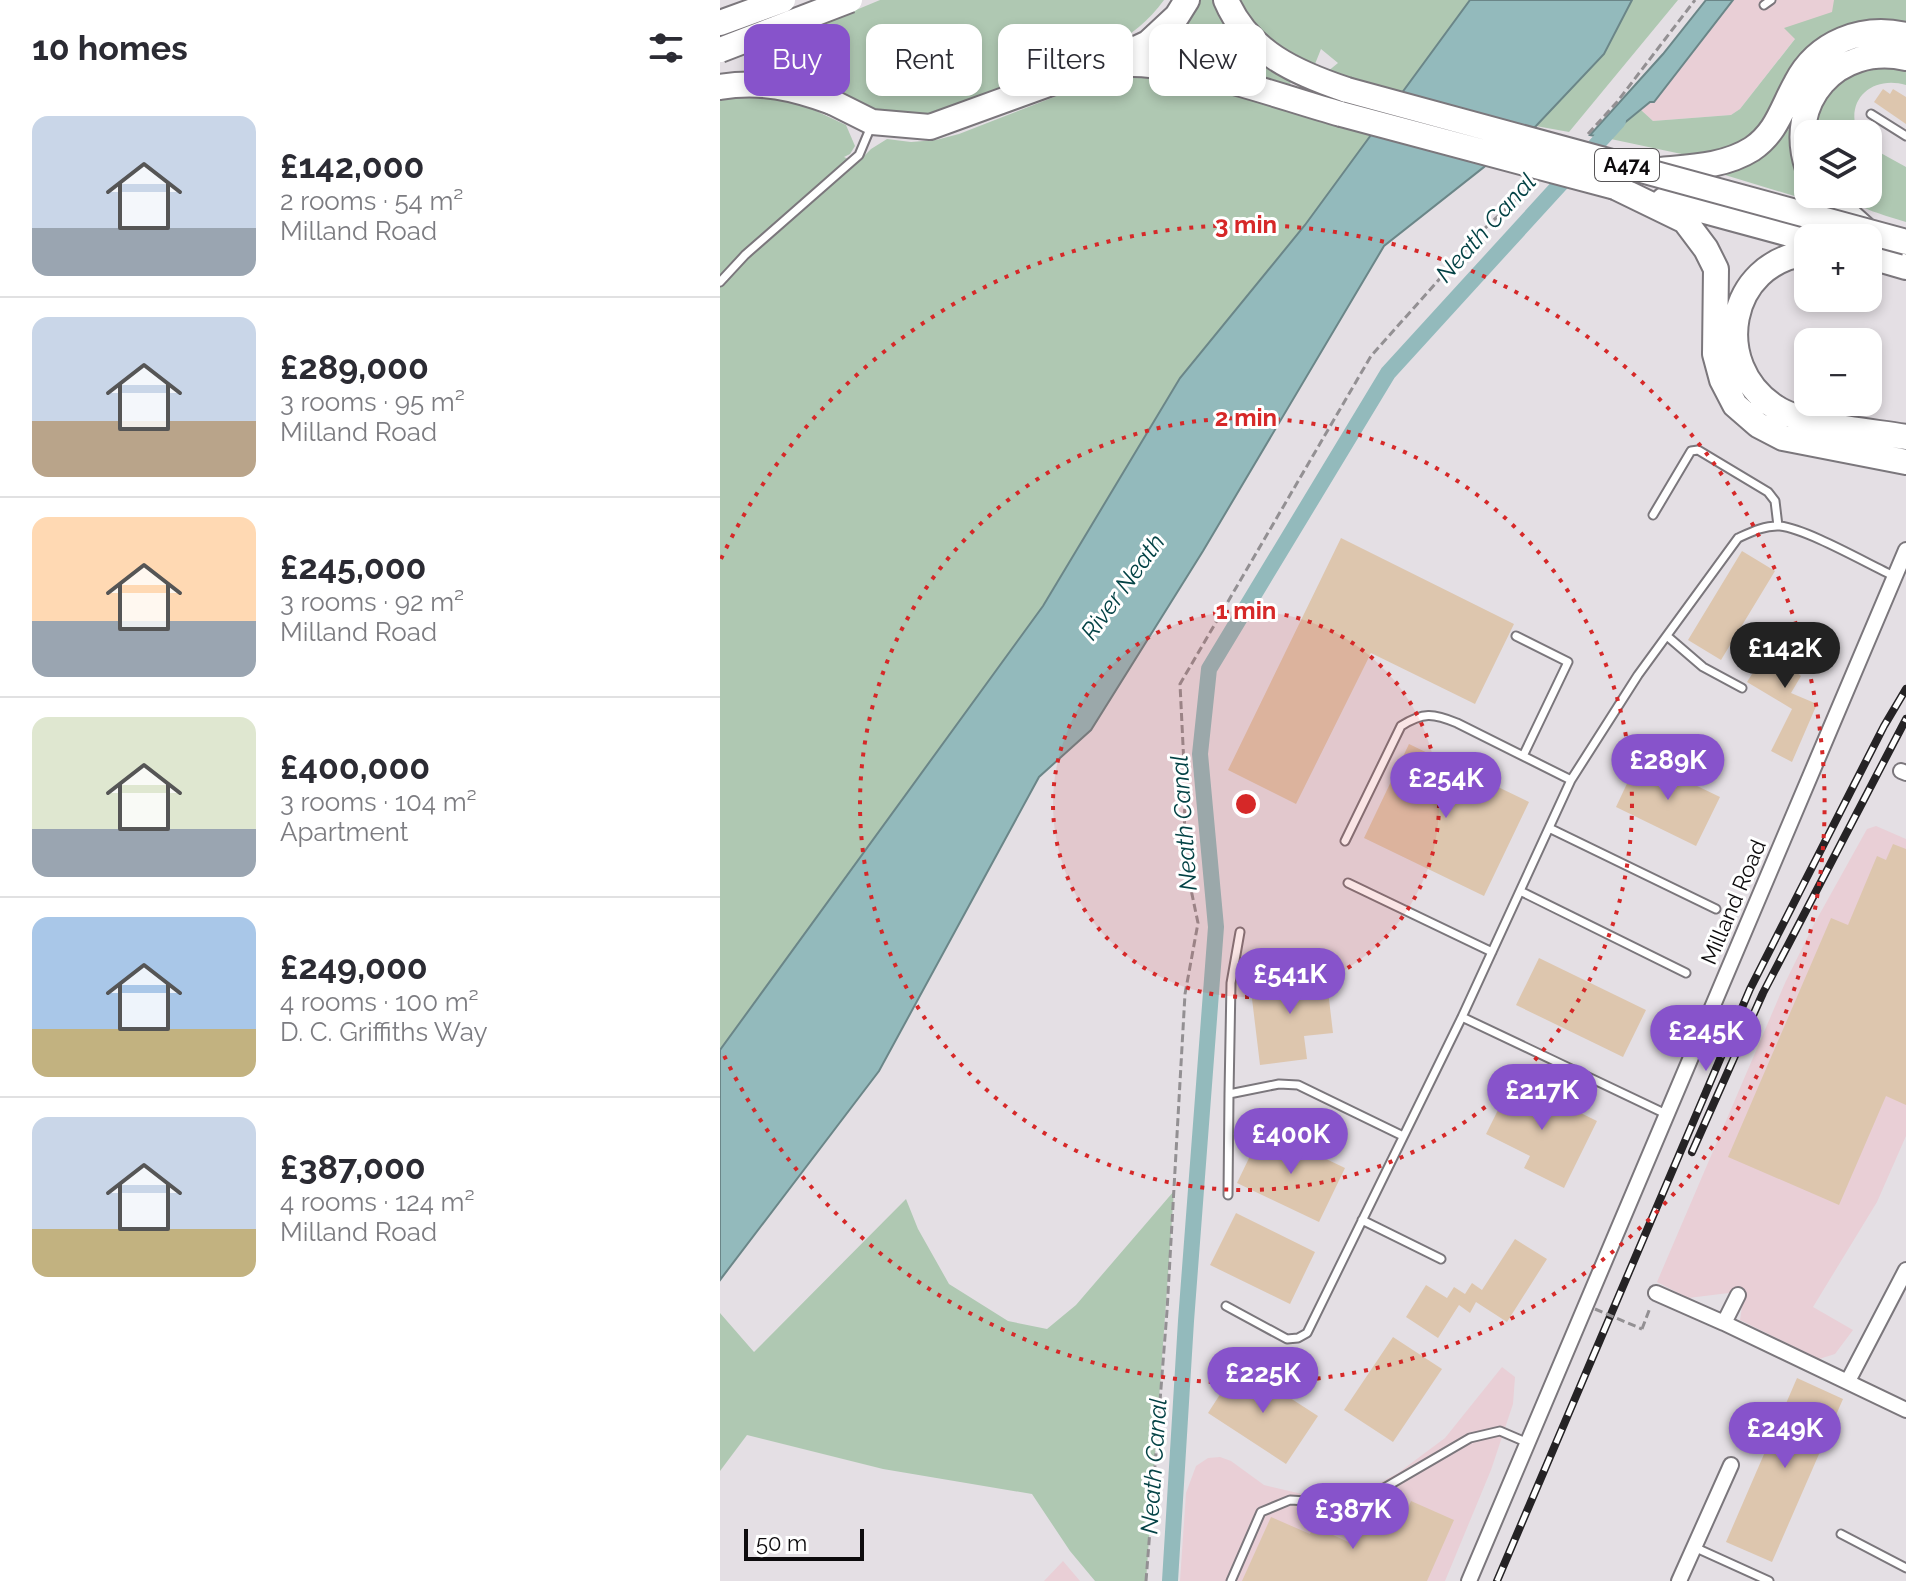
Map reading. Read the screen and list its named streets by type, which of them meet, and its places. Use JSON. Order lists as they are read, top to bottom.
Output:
{
  "streets": {
    "main road": ["A474"],
    "street": ["Milland Road"]
  },
  "water": ["Neath Canal", "River Neath"],
  "scale_bar": "50 m",
  "page": {
    "heading": "10 homes",
    "chip": [
      "Buy",
      "Rent",
      "Filters",
      "New"
    ],
    "list": [
      {
        "name": "£142,000",
        "note": "2 rooms · 54 m² · Milland Road"
      },
      {
        "name": "£289,000",
        "note": "3 rooms · 95 m² · Milland Road"
      },
      {
        "name": "£245,000",
        "note": "3 rooms · 92 m² · Milland Road"
      },
      {
        "name": "£400,000",
        "note": "3 rooms · 104 m² · Apartment"
      },
      {
        "name": "£249,000",
        "note": "4 rooms · 100 m² · D. C. Griffiths Way"
      },
      {
        "name": "£387,000",
        "note": "4 rooms · 124 m² · Milland Road"
      }
    ],
    "map_buttons": ["+", "−"],
    "price": [
      "£142K",
      "£289K",
      "£254K",
      "£541K",
      "£245K",
      "£217K",
      "£400K",
      "£225K",
      "£249K",
      "£387K"
    ],
    "scale": "50 m"
  },
  "rings": ["3 min", "2 min", "1 min"]
}
